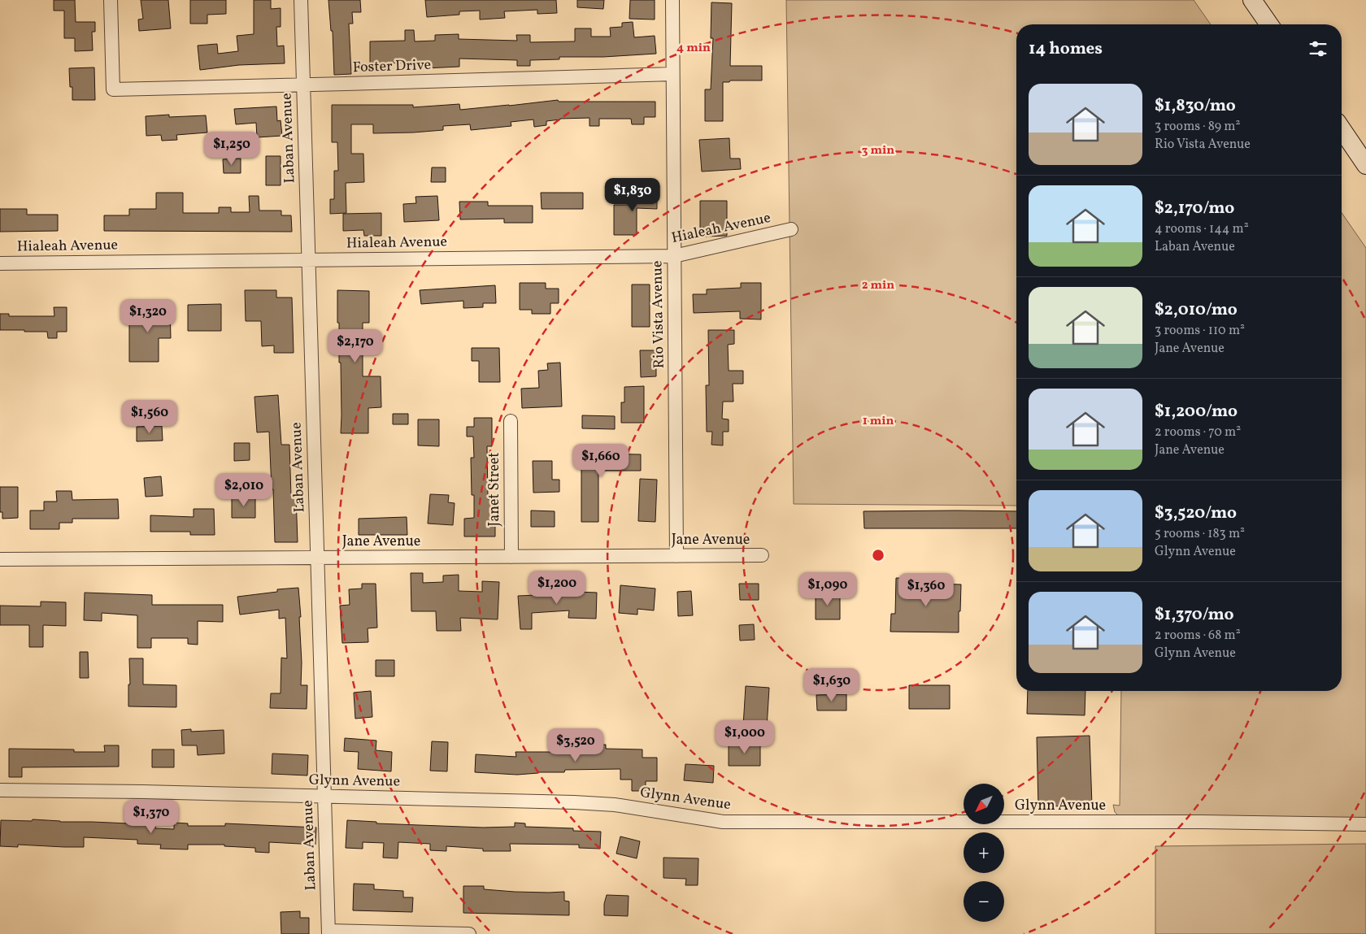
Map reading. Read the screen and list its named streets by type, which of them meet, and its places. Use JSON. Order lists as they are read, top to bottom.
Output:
{
  "streets": {
    "street": [
      "Foster Drive",
      "Laban Avenue",
      "Hialeah Avenue",
      "Rio Vista Avenue",
      "Janet Street",
      "Jane Avenue",
      "Glynn Avenue"
    ]
  },
  "crossings": [
    ["Foster Drive", "Laban Avenue"],
    ["Foster Drive", "Rio Vista Avenue"],
    ["Laban Avenue", "Hialeah Avenue"],
    ["Laban Avenue", "Jane Avenue"],
    ["Laban Avenue", "Glynn Avenue"],
    ["Hialeah Avenue", "Rio Vista Avenue"],
    ["Rio Vista Avenue", "Jane Avenue"],
    ["Janet Street", "Jane Avenue"]
  ],
  "north": "bottom left",
  "page": {
    "heading": "14 homes",
    "list": [
      {
        "name": "$1,830/mo",
        "note": "3 rooms · 89 m² · Rio Vista Avenue"
      },
      {
        "name": "$2,170/mo",
        "note": "4 rooms · 144 m² · Laban Avenue"
      },
      {
        "name": "$2,010/mo",
        "note": "3 rooms · 110 m² · Jane Avenue"
      },
      {
        "name": "$1,200/mo",
        "note": "2 rooms · 70 m² · Jane Avenue"
      },
      {
        "name": "$3,520/mo",
        "note": "5 rooms · 183 m² · Glynn Avenue"
      },
      {
        "name": "$1,370/mo",
        "note": "2 rooms · 68 m² · Glynn Avenue"
      }
    ],
    "price": [
      "$1,250",
      "$1,830",
      "$1,320",
      "$2,170",
      "$1,560",
      "$1,660",
      "$2,010",
      "$1,200",
      "$1,090",
      "$1,360",
      "$1,630",
      "$1,000",
      "$3,520",
      "$1,370"
    ],
    "map_buttons": ["+", "−"]
  },
  "rings": [
    "4 min",
    "3 min",
    "2 min",
    "1 min"
  ]
}
